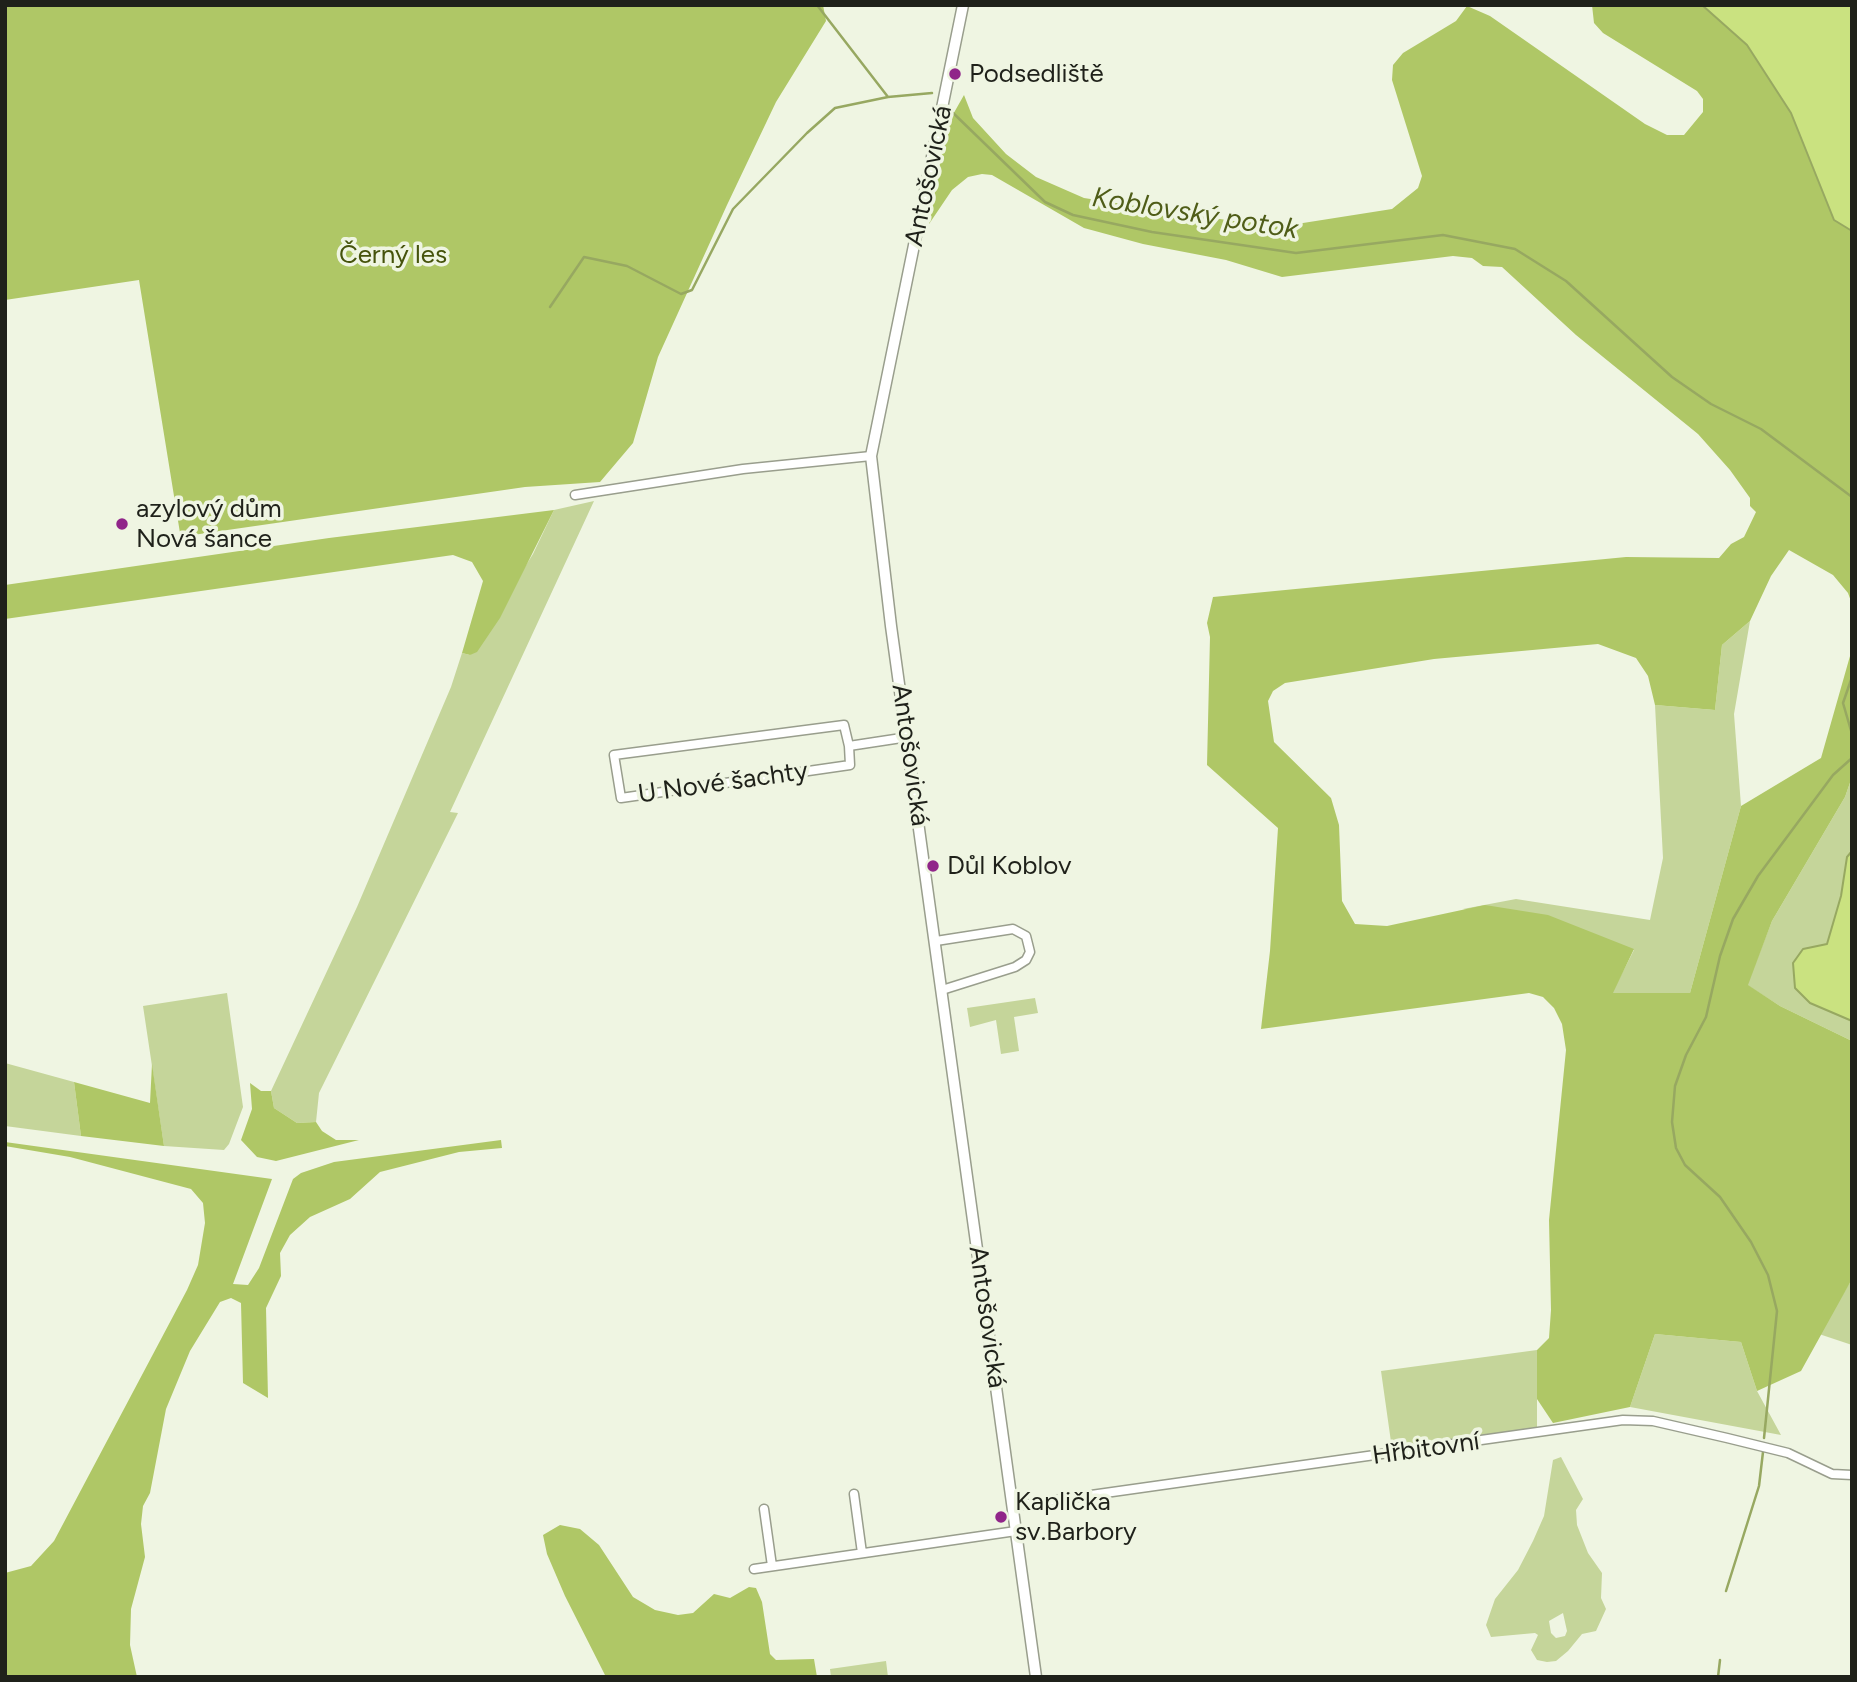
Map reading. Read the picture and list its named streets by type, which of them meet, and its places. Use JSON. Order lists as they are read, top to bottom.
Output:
{
  "streets": {
    "street": ["Antošovická", "U Nové šachty", "Hřbitovní"]
  },
  "crossings": [
    ["Antošovická", "Hřbitovní"]
  ],
  "water": ["Koblovský potok"],
  "parks": ["Černý les"],
  "places": [
    "Podsedliště",
    "azylový dům Nová šance",
    "Důl Koblov",
    "Kaplička sv.Barbory"
  ]
}
